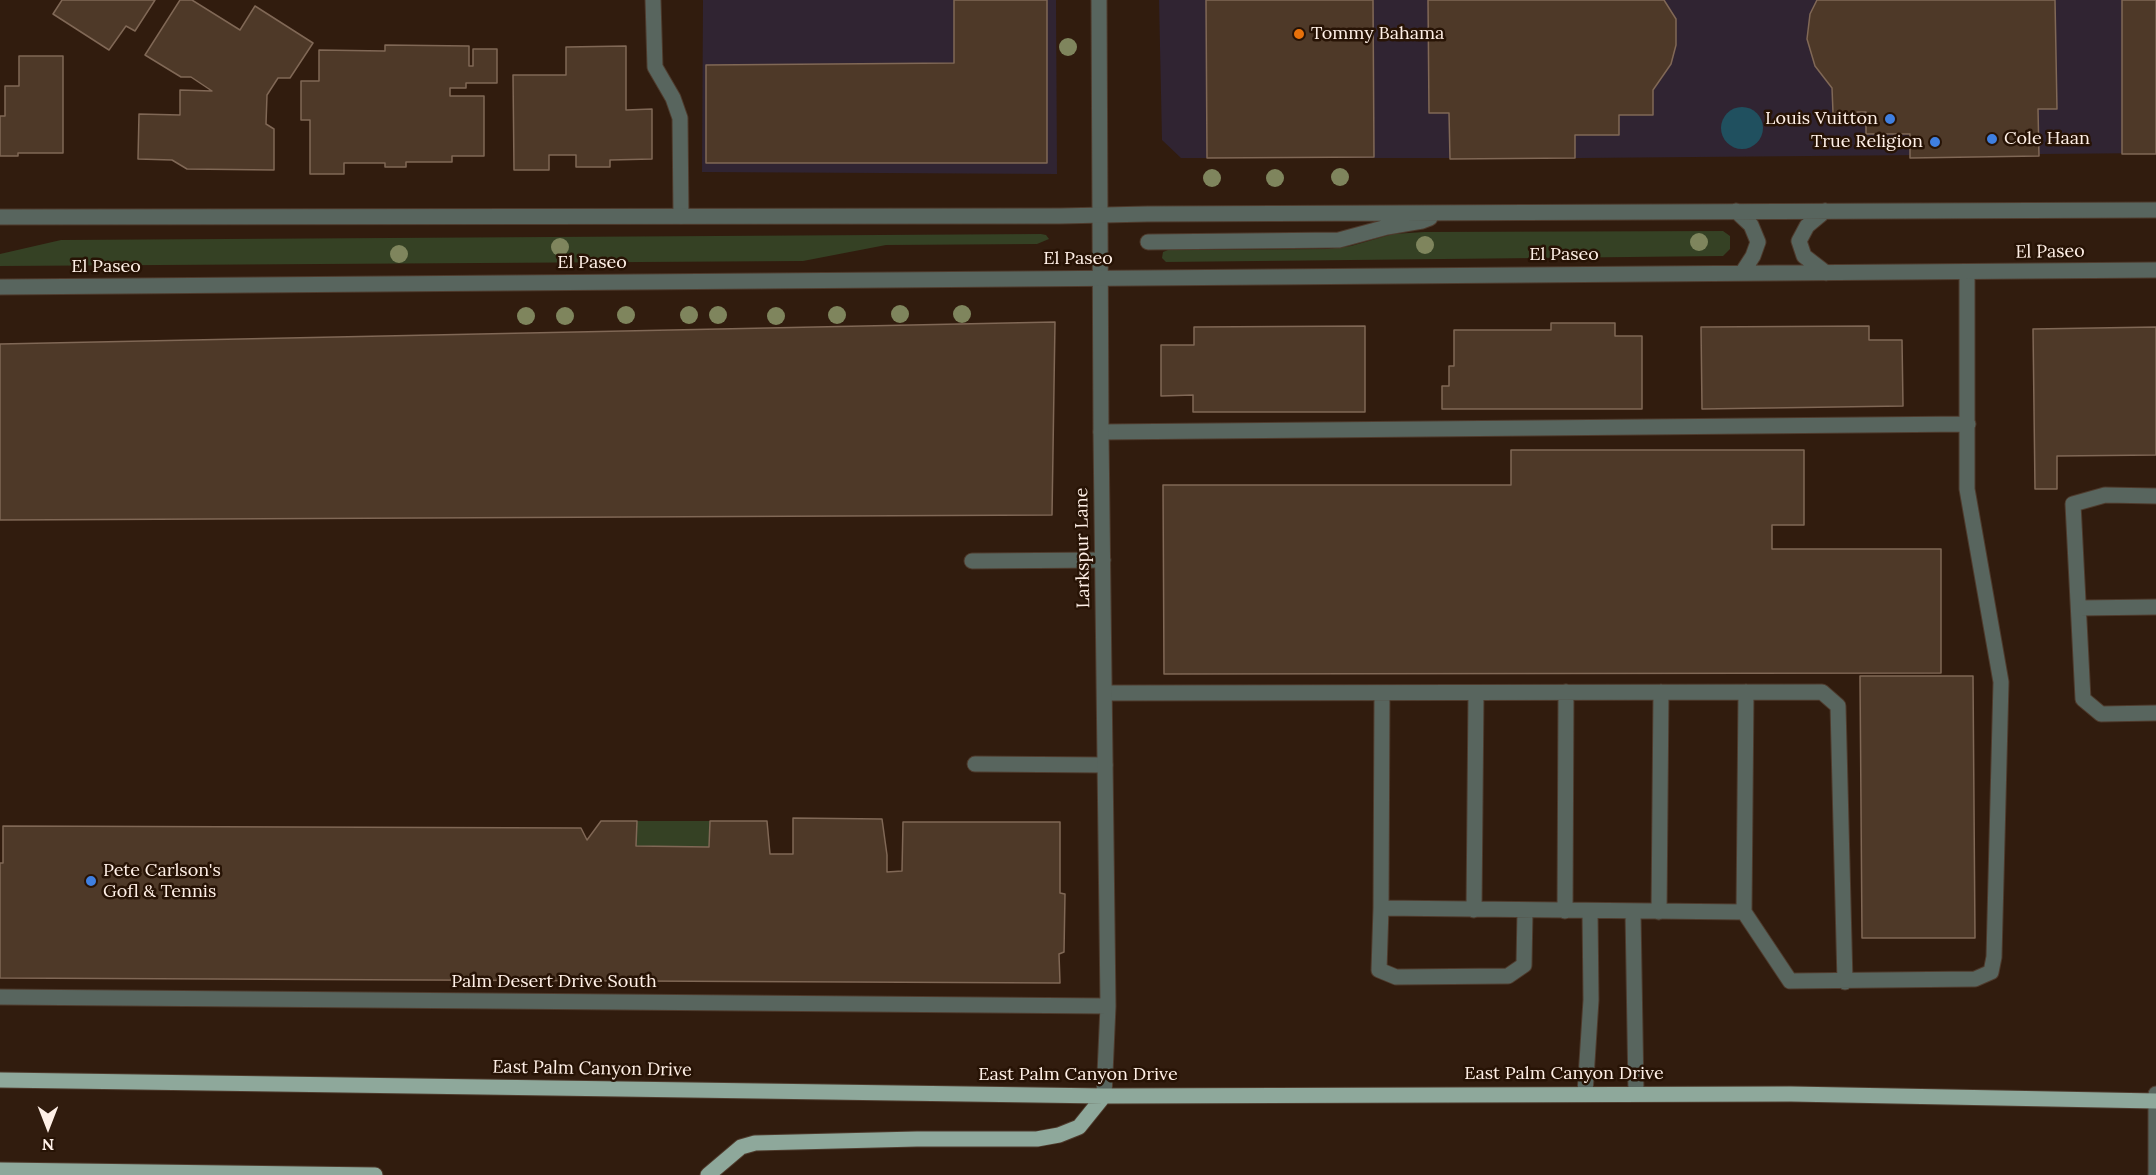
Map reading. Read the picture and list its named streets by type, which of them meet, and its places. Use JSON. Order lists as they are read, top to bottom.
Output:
{
  "streets": {
    "main road": ["East Palm Canyon Drive"],
    "street": ["El Paseo", "Larkspur Lane", "Palm Desert Drive South"]
  },
  "crossings": [
    ["El Paseo", "Larkspur Lane"],
    ["Larkspur Lane", "Palm Desert Drive South"],
    ["Larkspur Lane", "East Palm Canyon Drive"]
  ],
  "places": [
    "Tommy Bahama",
    "Louis Vuitton",
    "Cole Haan",
    "True Religion",
    "Pete Carlson's Gofl & Tennis"
  ],
  "north": "bottom"
}
